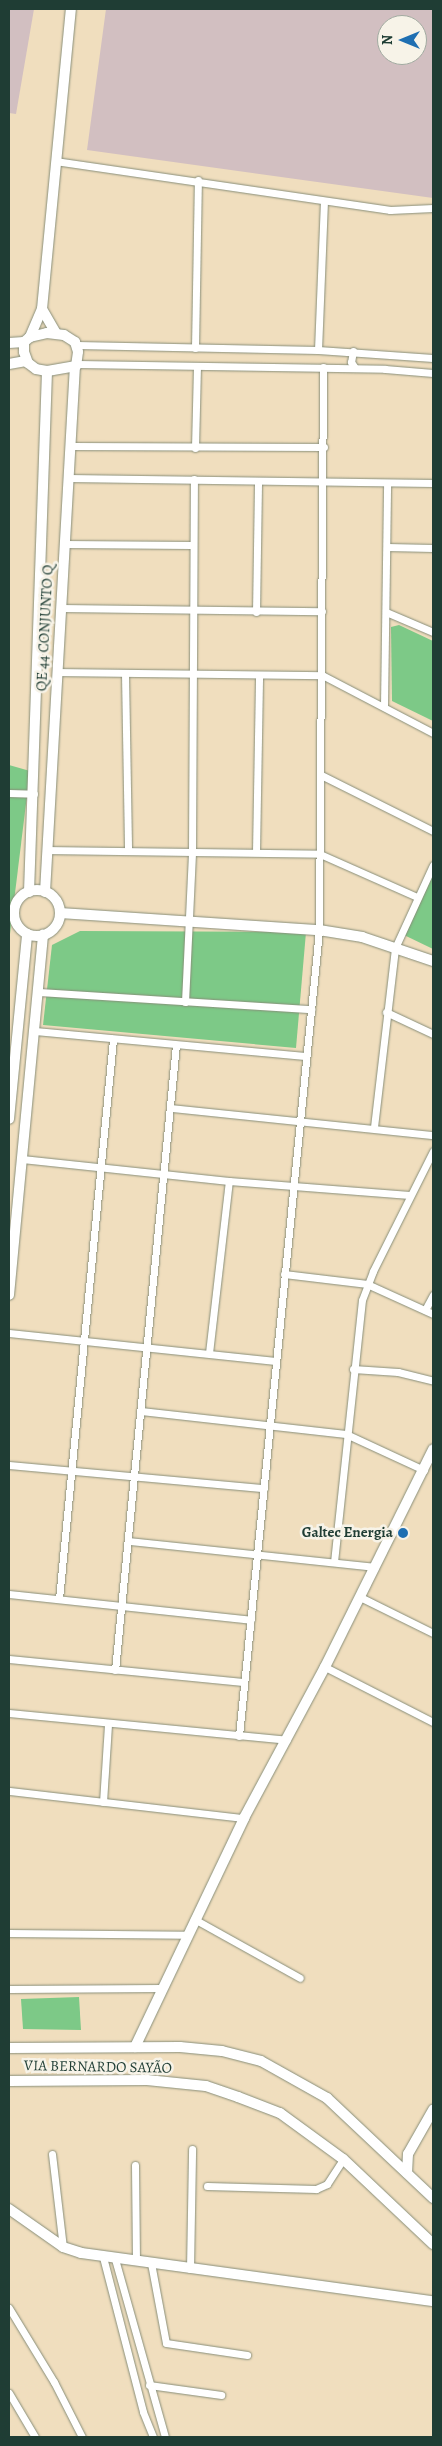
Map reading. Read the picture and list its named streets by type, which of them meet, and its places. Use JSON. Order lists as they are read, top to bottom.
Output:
{
  "streets": {
    "street": ["QE 44 CONJUNTO Q", "VIA BERNARDO SAYÃO"]
  },
  "places": ["Galtec Energia"],
  "north": "left"
}
